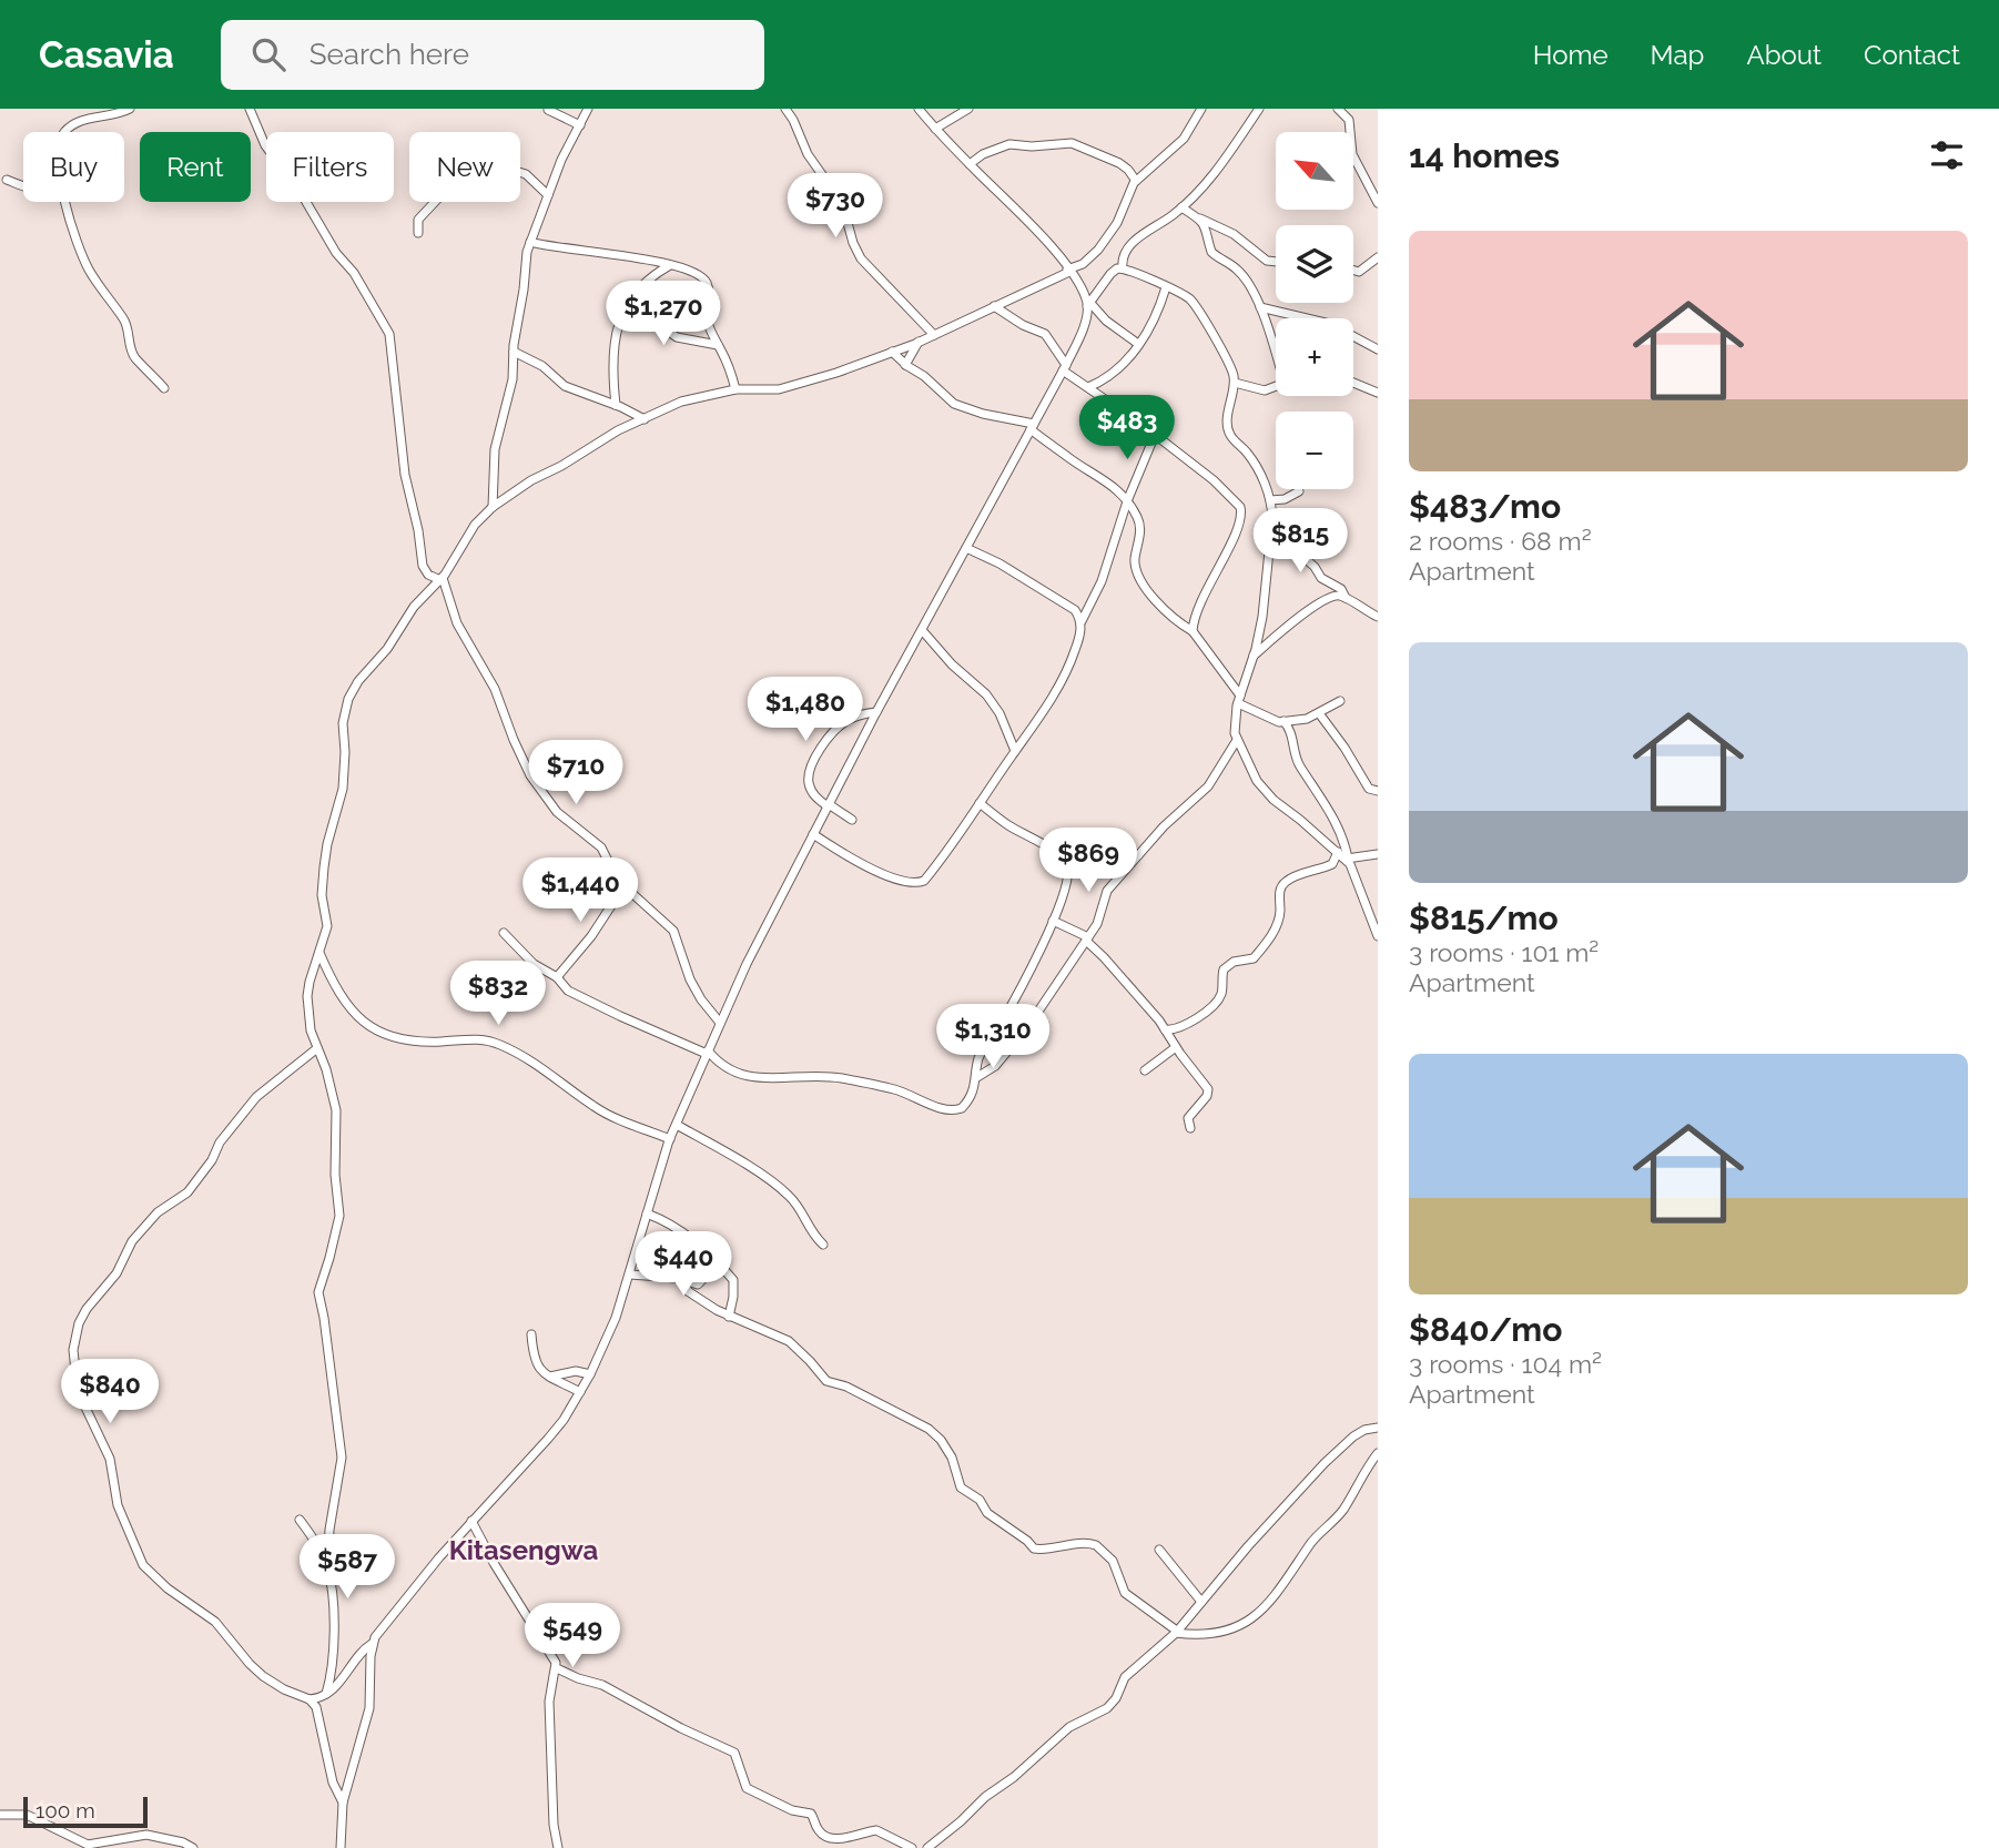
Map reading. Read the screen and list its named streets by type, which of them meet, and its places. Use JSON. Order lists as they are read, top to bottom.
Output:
{
  "districts": ["Kitasengwa"],
  "scale_bar": "100 m",
  "north": "top left",
  "page": {
    "header": "Casavia",
    "search": "Search here",
    "nav": [
      "Home",
      "Map",
      "About",
      "Contact"
    ],
    "heading": "14 homes",
    "map_buttons": ["+", "−"],
    "chip": [
      "Buy",
      "Rent",
      "Filters",
      "New"
    ],
    "price": [
      "$730",
      "$1,270",
      "$483",
      "$815",
      "$1,480",
      "$710",
      "$869",
      "$1,440",
      "$832",
      "$1,310",
      "$440",
      "$840",
      "$587",
      "$549"
    ],
    "list": [
      {
        "name": "$483/mo",
        "note": "2 rooms · 68 m² · Apartment"
      },
      {
        "name": "$815/mo",
        "note": "3 rooms · 101 m² · Apartment"
      },
      {
        "name": "$840/mo",
        "note": "3 rooms · 104 m² · Apartment"
      }
    ],
    "scale": "100 m"
  }
}
